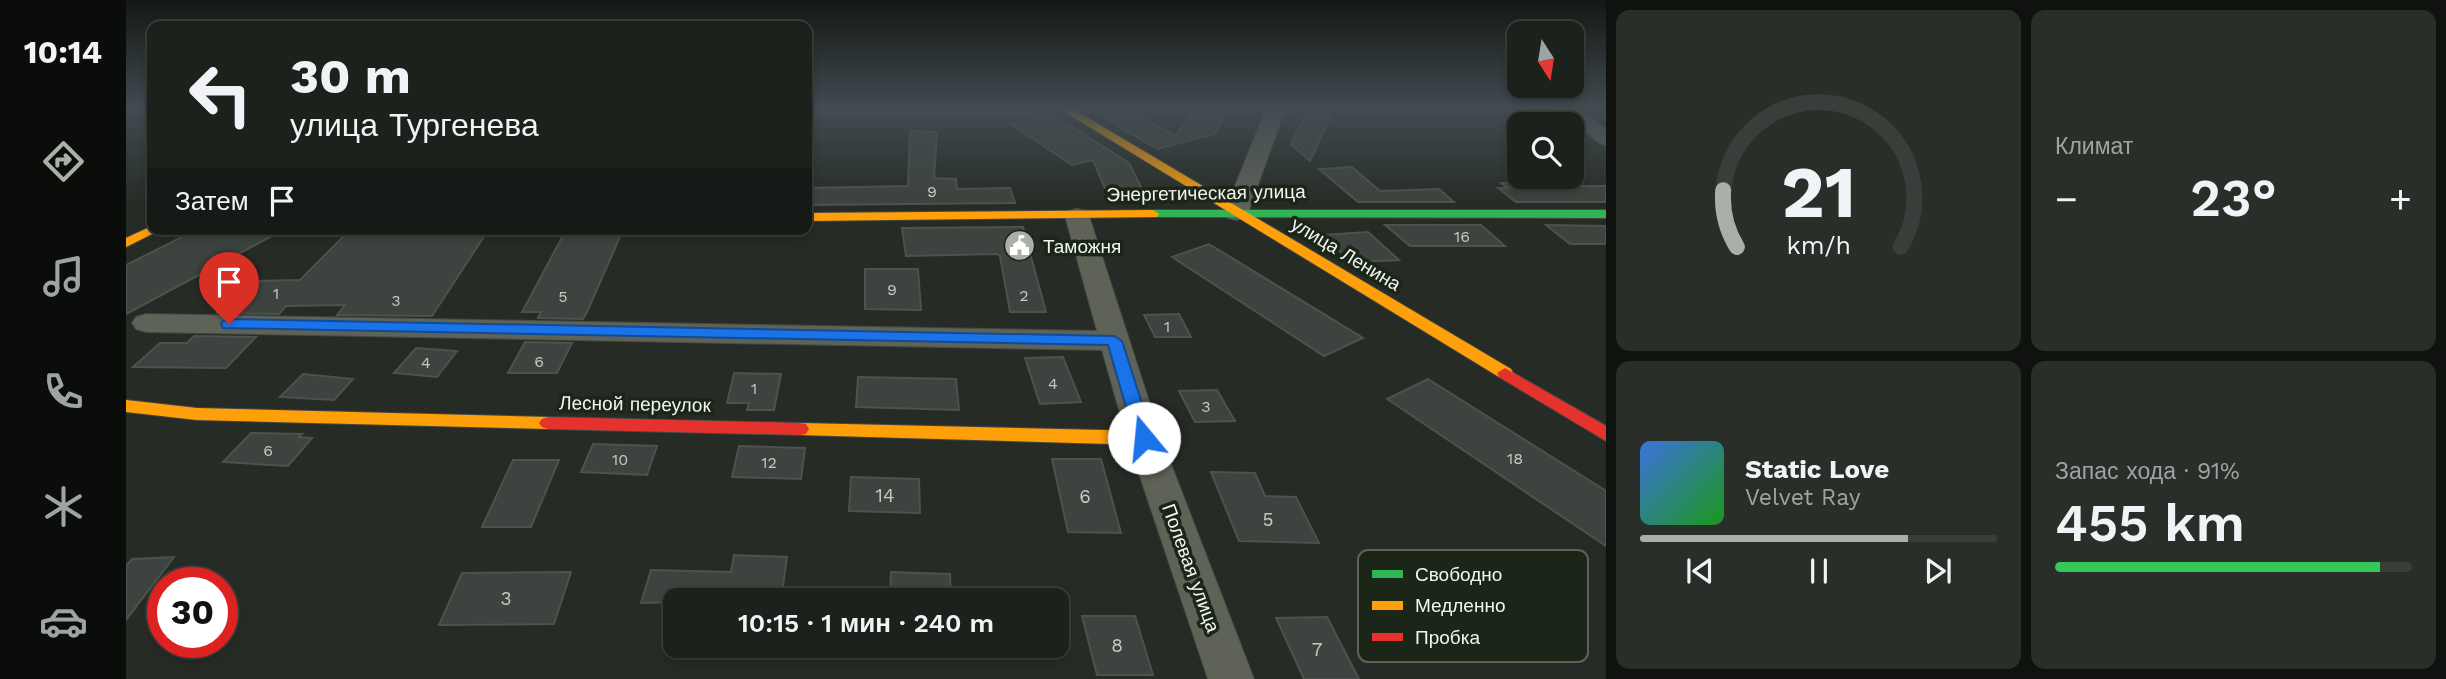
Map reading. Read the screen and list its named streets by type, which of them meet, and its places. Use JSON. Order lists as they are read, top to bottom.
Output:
{
  "streets": {
    "street": [
      "Энергетическая улица",
      "улица Ленина",
      "Лесной переулок",
      "Полевая улица"
    ]
  },
  "crossings": [
    ["Энергетическая улица", "улица Ленина"],
    ["Энергетическая улица", "Полевая улица"],
    ["Лесной переулок", "Полевая улица"]
  ],
  "places": {
    "public building": ["Таможня"]
  },
  "house_numbers": [
    "9",
    "16",
    "9",
    "1",
    "2",
    "5",
    "3",
    "1",
    "6",
    "4",
    "4",
    "1",
    "3",
    "6",
    "18",
    "10",
    "12",
    "14",
    "6",
    "5",
    "3",
    "8",
    "7"
  ],
  "legend": ["Свободно", "Медленно", "Пробка"],
  "north": "bottom",
  "page": {
    "tabs": "10:14",
    "tile": [
      "Климат",
      ["Запас хода · 91%", "455 km"]
    ],
    "turn": ["30 m", "улица Тургенева"],
    "then": "Затем",
    "heat": ["−", "23°", "+"],
    "song": ["Static Love", "Velvet Ray"],
    "limit": "30",
    "trip": "10:15 · 1 мин · 240 m",
    "gauge": ["21", "km/h"]
  }
}
